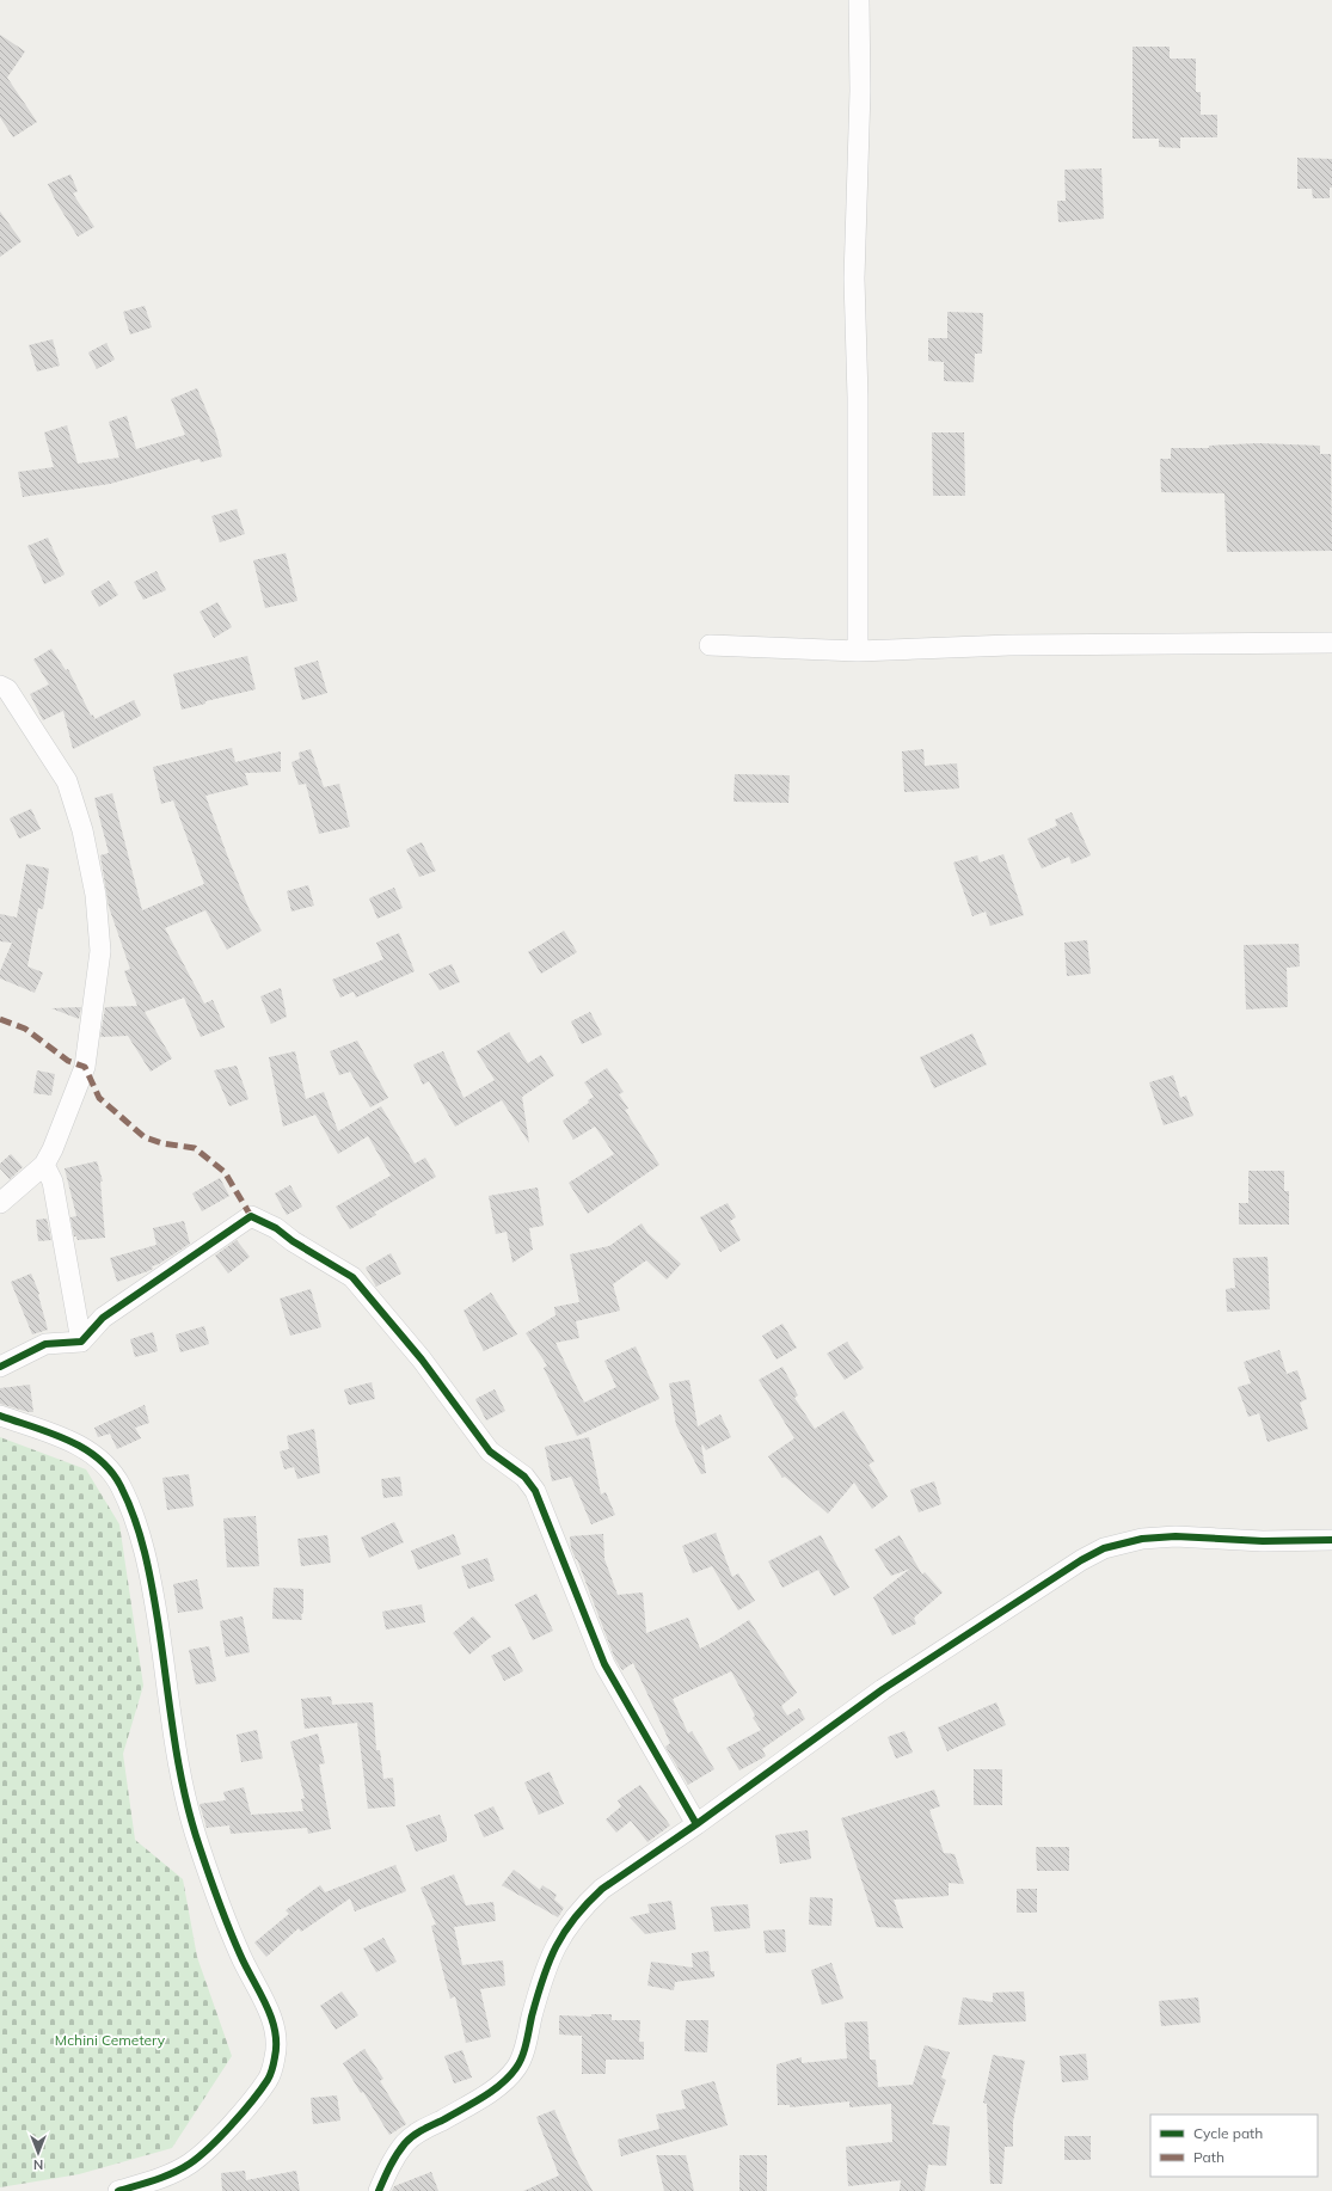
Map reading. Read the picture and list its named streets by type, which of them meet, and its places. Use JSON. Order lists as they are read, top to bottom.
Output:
{
  "parks": ["Mchini Cemetery"],
  "legend": ["Cycle path", "Path"],
  "north": "bottom"
}
